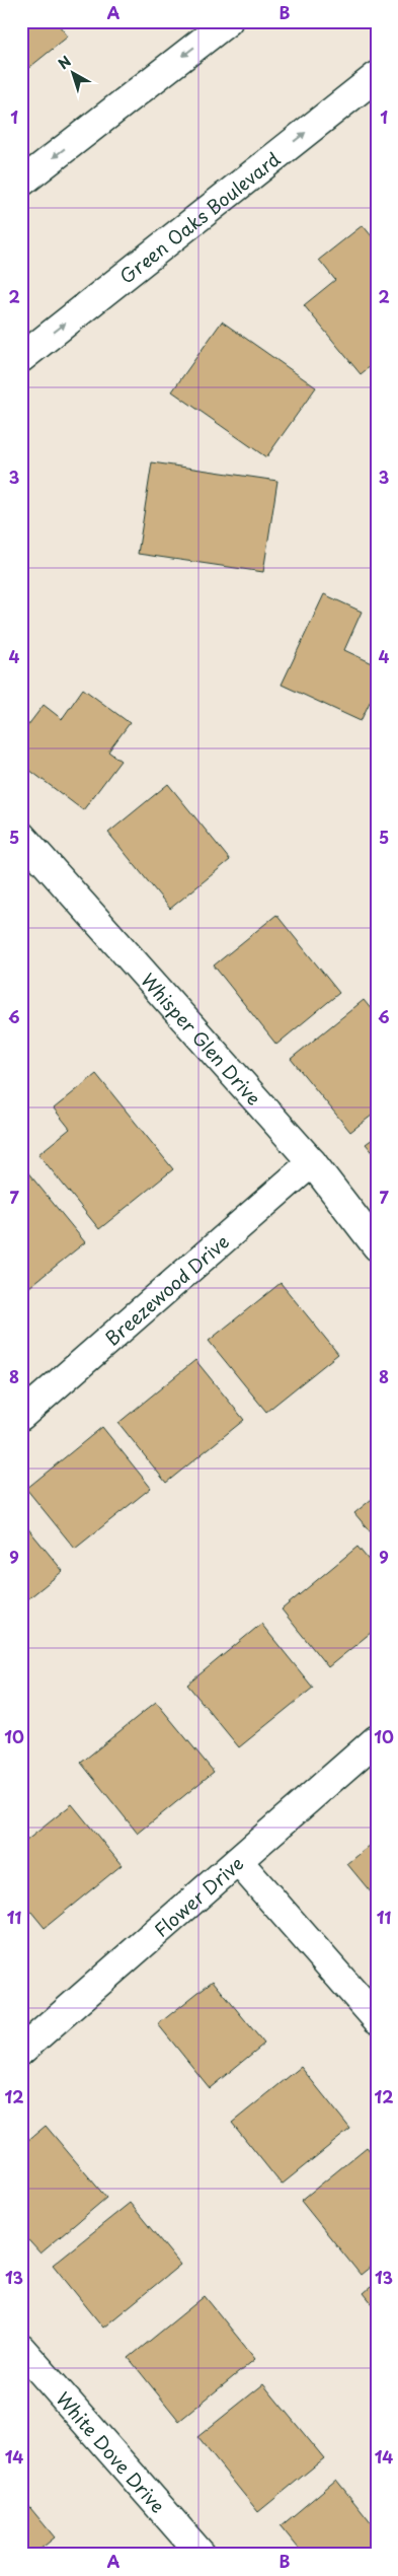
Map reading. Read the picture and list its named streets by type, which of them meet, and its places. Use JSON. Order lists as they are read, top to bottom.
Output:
{
  "streets": {
    "street": [
      "Green Oaks Boulevard",
      "Whisper Glen Drive",
      "Breezewood Drive",
      "Flower Drive",
      "White Dove Drive"
    ]
  },
  "crossings": [
    ["Whisper Glen Drive", "Breezewood Drive"]
  ],
  "north": "top left",
  "grid": {
    "columns": ["A", "B"],
    "rows": [
      "1",
      "2",
      "3",
      "4",
      "5",
      "6",
      "7",
      "8",
      "9",
      "10",
      "11",
      "12",
      "13",
      "14"
    ]
  }
}
